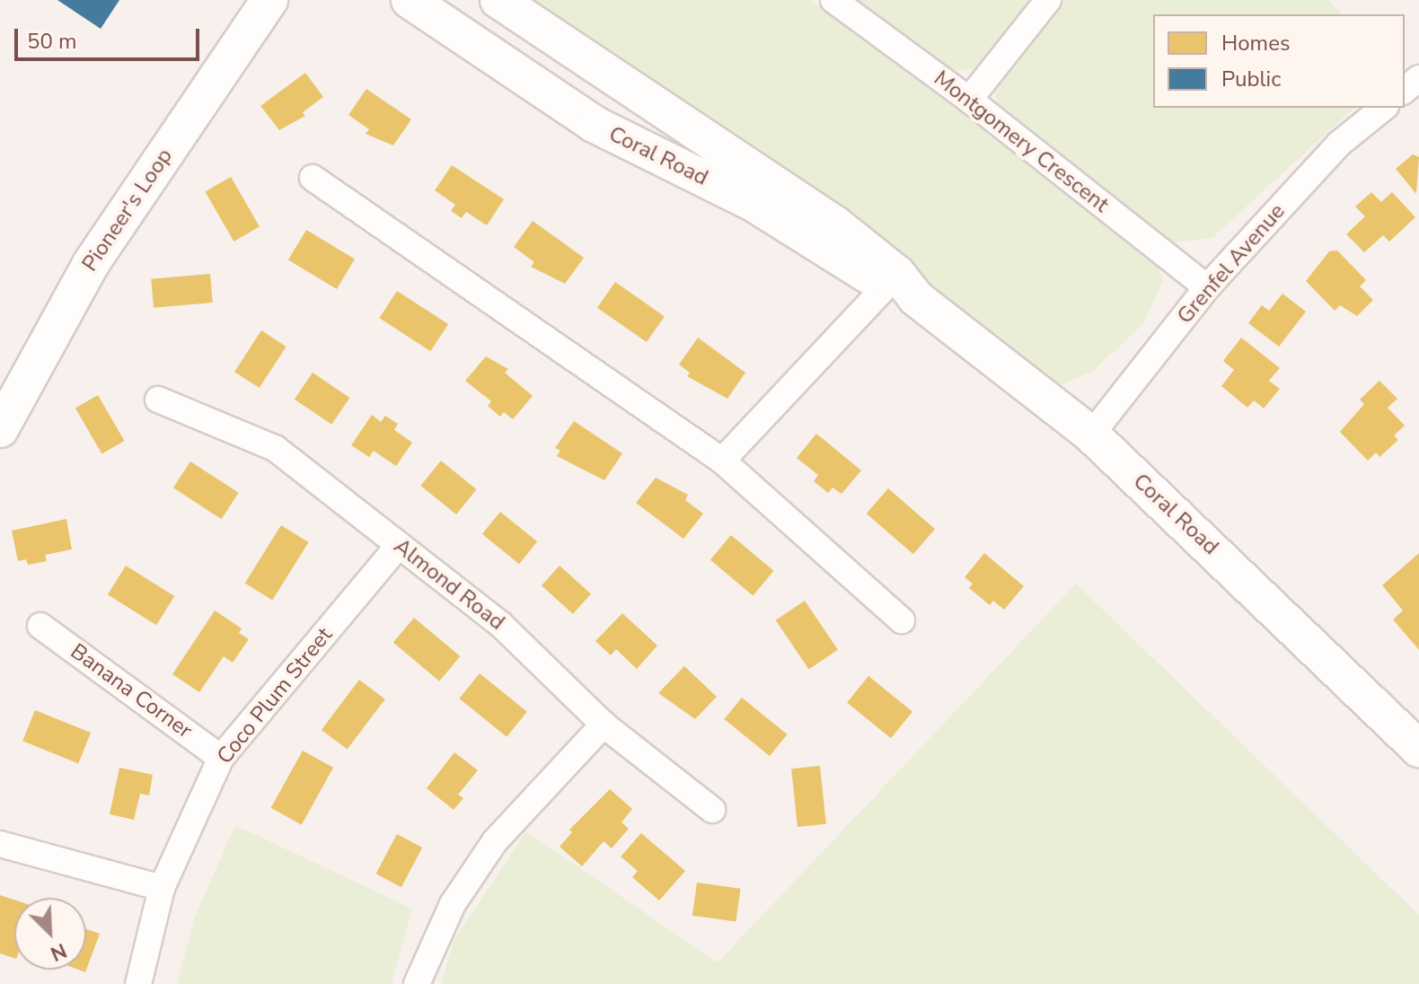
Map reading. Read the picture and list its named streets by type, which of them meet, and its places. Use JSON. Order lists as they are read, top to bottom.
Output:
{
  "streets": {
    "main road": ["Coral Road", "Pioneer's Loop"],
    "street": [
      "Montgomery Crescent",
      "Grenfel Avenue",
      "Almond Road",
      "Banana Corner",
      "Coco Plum Street"
    ]
  },
  "crossings": [
    ["Montgomery Crescent", "Grenfel Avenue"],
    ["Coral Road", "Grenfel Avenue"],
    ["Almond Road", "Coco Plum Street"],
    ["Banana Corner", "Coco Plum Street"]
  ],
  "legend": ["Homes", "Public"],
  "scale_bar": "50 m",
  "north": "bottom right"
}
